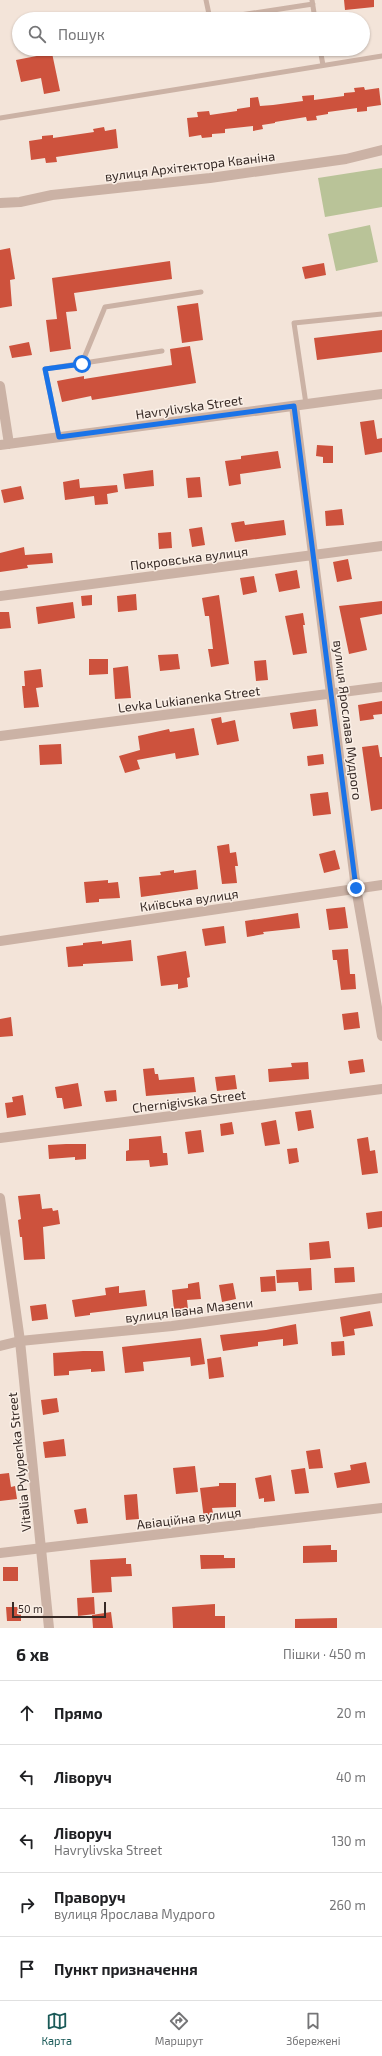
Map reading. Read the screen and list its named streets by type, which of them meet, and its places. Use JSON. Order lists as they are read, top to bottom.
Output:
{
  "streets": {
    "street": [
      "вулиця Архітектора Кваніна",
      "Havrylivska Street",
      "Покровська вулиця",
      "Levka Lukianenka Street",
      "вулиця Ярослава Мудрого",
      "Київська вулиця",
      "Chernigivska Street",
      "вулиця Івана Мазепи",
      "Vitalia Pylypenka Street",
      "Авіаційна вулиця"
    ]
  },
  "crossings": [
    ["Havrylivska Street", "вулиця Ярослава Мудрого"],
    ["Покровська вулиця", "вулиця Ярослава Мудрого"],
    ["Levka Lukianenka Street", "вулиця Ярослава Мудрого"],
    ["вулиця Ярослава Мудрого", "Київська вулиця"],
    ["вулиця Івана Мазепи", "Vitalia Pylypenka Street"],
    ["Vitalia Pylypenka Street", "Авіаційна вулиця"]
  ],
  "scale_bar": "50 m",
  "page": {
    "search": "Пошук",
    "scale": "50 m",
    "heading": ["6 хв", "Пішки · 450 m"],
    "list": [
      ["Прямо", "20 m"],
      ["Ліворуч", "40 m"],
      ["Ліворуч", "Havrylivska Street", "130 m"],
      ["Праворуч", "вулиця Ярослава Мудрого", "260 m"],
      "Пункт призначення"
    ],
    "nav": ["Карта", "Маршрут", "Збережені"]
  }
}
